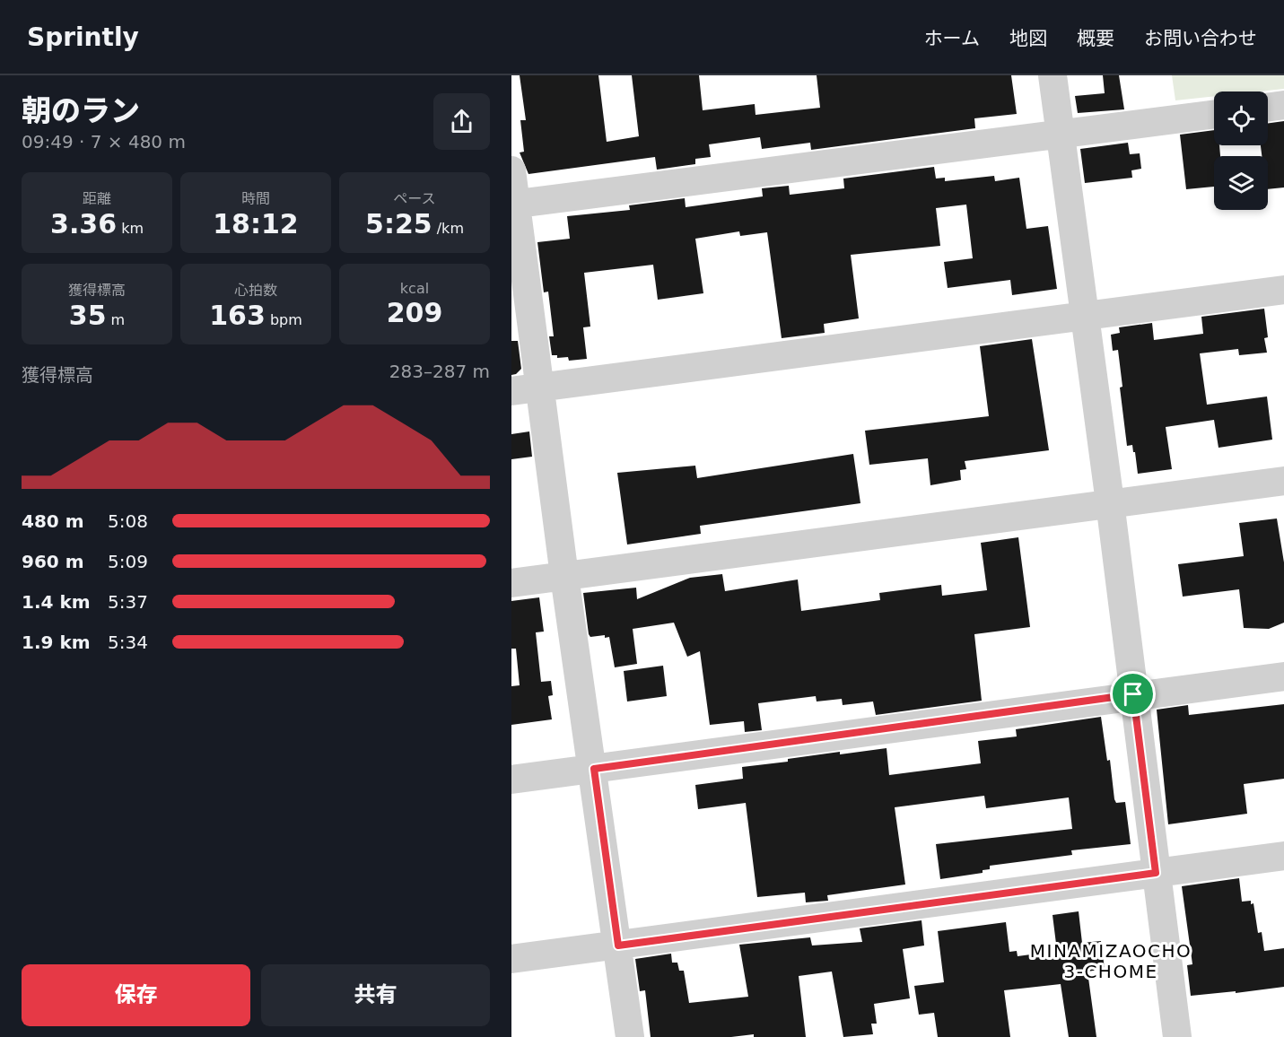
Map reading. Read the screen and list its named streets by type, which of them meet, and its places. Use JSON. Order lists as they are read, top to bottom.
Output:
{
  "districts": ["MINAMIZAOCHO 3-CHOME"],
  "page": {
    "header": "Sprintly",
    "nav": [
      "ホーム",
      "地図",
      "概要",
      "お問い合わせ"
    ],
    "heading": ["朝のラン", "09:49 · 7 × 480 m"],
    "stats": [
      ["距離", "3.36 km"],
      ["時間", "18:12"],
      ["ペース", "5:25 /km"],
      ["獲得標高", "35 m"],
      ["心拍数", "163 bpm"],
      ["kcal", "209"]
    ],
    "chart": ["獲得標高", "283–287 m"],
    "list": [
      {
        "name": "480 m",
        "note": "5:08"
      },
      {
        "name": "960 m",
        "note": "5:09"
      },
      {
        "name": "1.4 km",
        "note": "5:37"
      },
      {
        "name": "1.9 km",
        "note": "5:34"
      }
    ],
    "buttons": ["保存", "共有"]
  }
}
